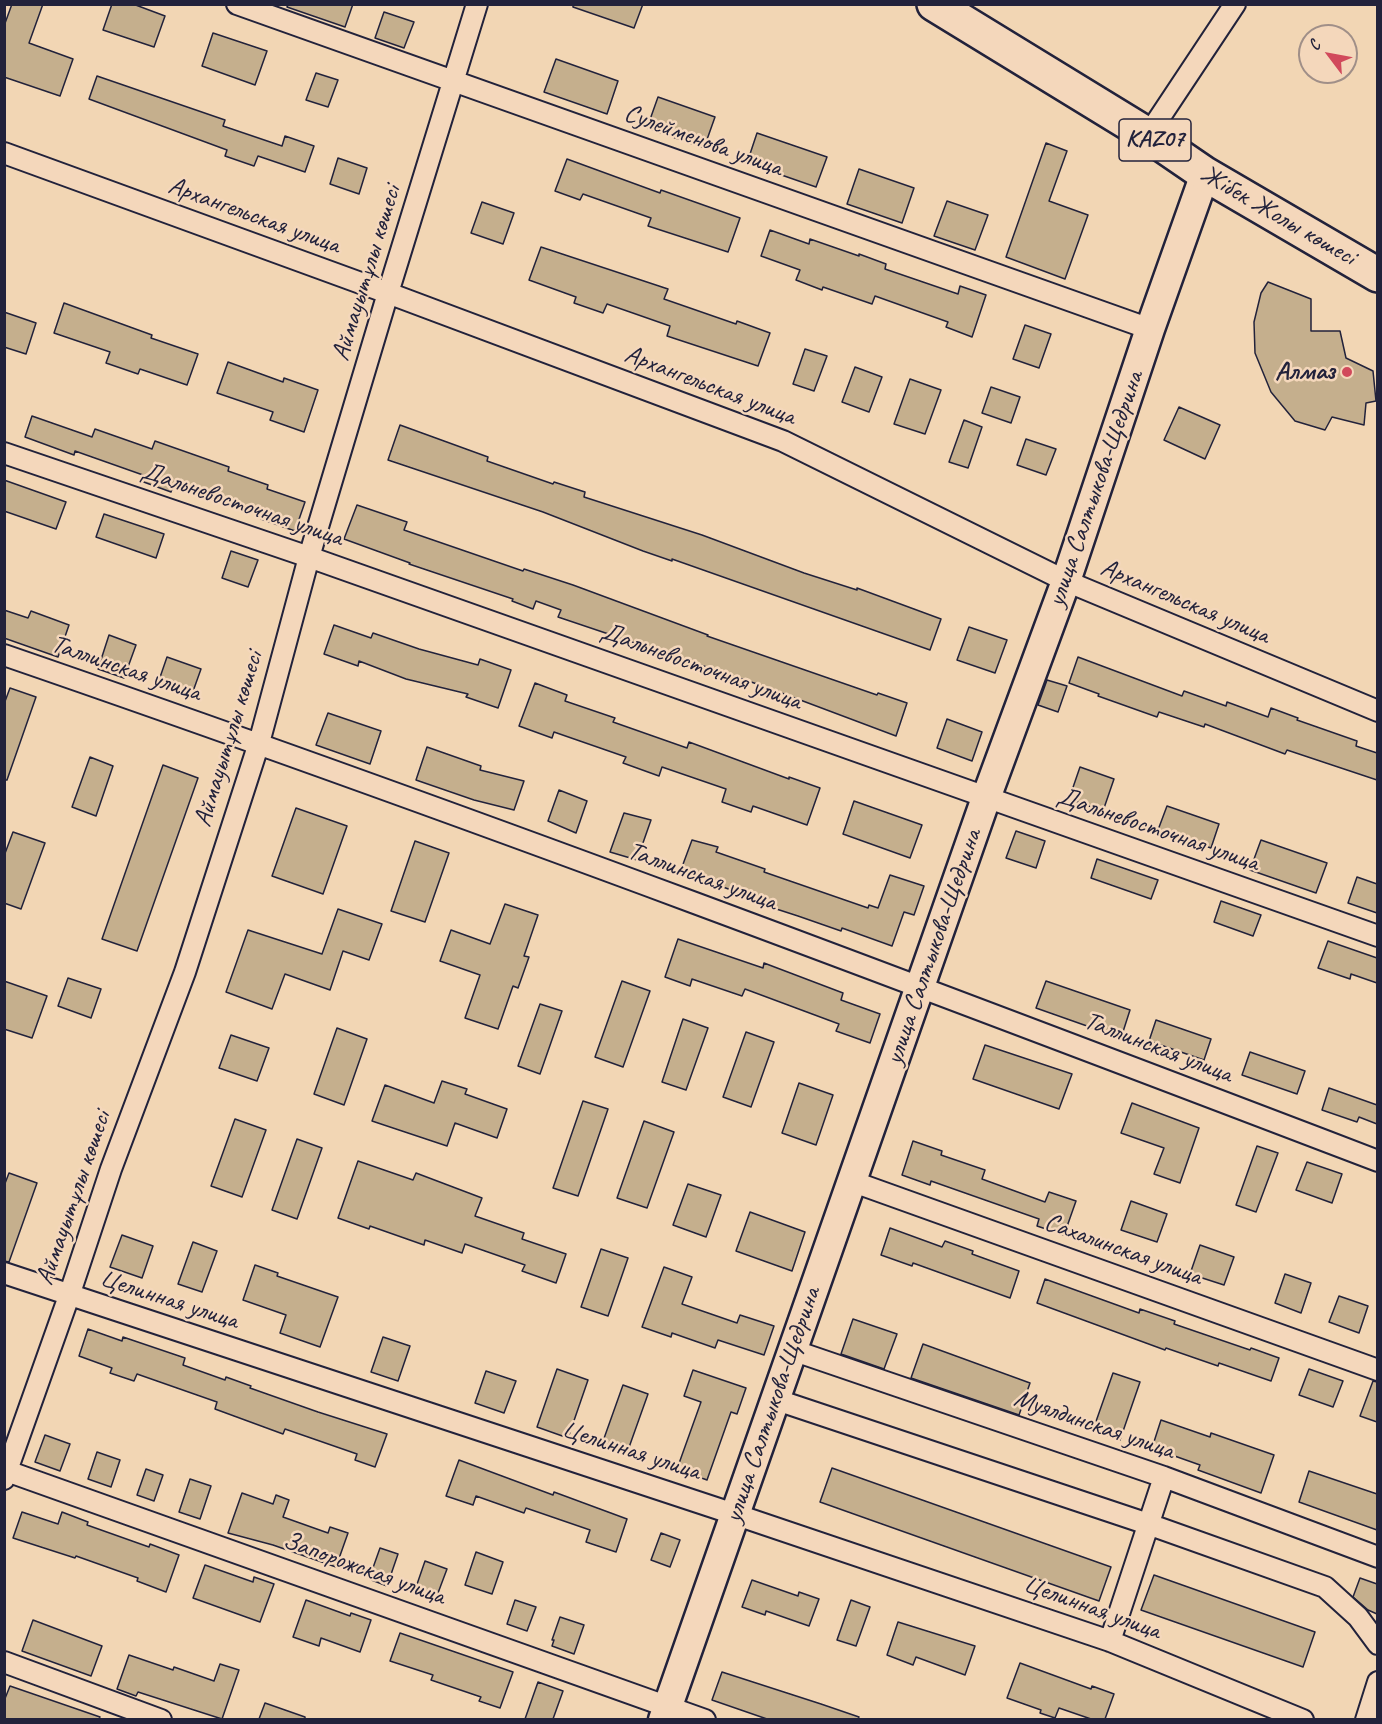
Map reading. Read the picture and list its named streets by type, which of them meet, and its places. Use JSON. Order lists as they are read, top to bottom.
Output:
{
  "streets": {
    "highway": ["KAZ07", "Жібек Жолы көшесі"],
    "street": [
      "Сулейменова улица",
      "Архангельская улица",
      "Аймауытұлы көшесі",
      "улица Салтыкова-Щедрина",
      "Дальневосточная улица",
      "Таллинская улица",
      "Сахалинская улица",
      "Целинная улица",
      "Муялдинская улица",
      "Запорожская улица"
    ]
  },
  "crossings": [
    ["Сулейменова улица", "Аймауытұлы көшесі"],
    ["Сулейменова улица", "улица Салтыкова-Щедрина"],
    ["Архангельская улица", "Аймауытұлы көшесі"],
    ["Архангельская улица", "улица Салтыкова-Щедрина"],
    ["Жібек Жолы көшесі", "улица Салтыкова-Щедрина"],
    ["Аймауытұлы көшесі", "Дальневосточная улица"],
    ["Аймауытұлы көшесі", "Таллинская улица"],
    ["Аймауытұлы көшесі", "Целинная улица"],
    ["Аймауытұлы көшесі", "Запорожская улица"],
    ["улица Салтыкова-Щедрина", "Дальневосточная улица"],
    ["улица Салтыкова-Щедрина", "Таллинская улица"],
    ["улица Салтыкова-Щедрина", "Сахалинская улица"],
    ["улица Салтыкова-Щедрина", "Целинная улица"],
    ["улица Салтыкова-Щедрина", "Муялдинская улица"],
    ["улица Салтыкова-Щедрина", "Запорожская улица"]
  ],
  "places": ["Алмаз"],
  "north": "top left"
}
